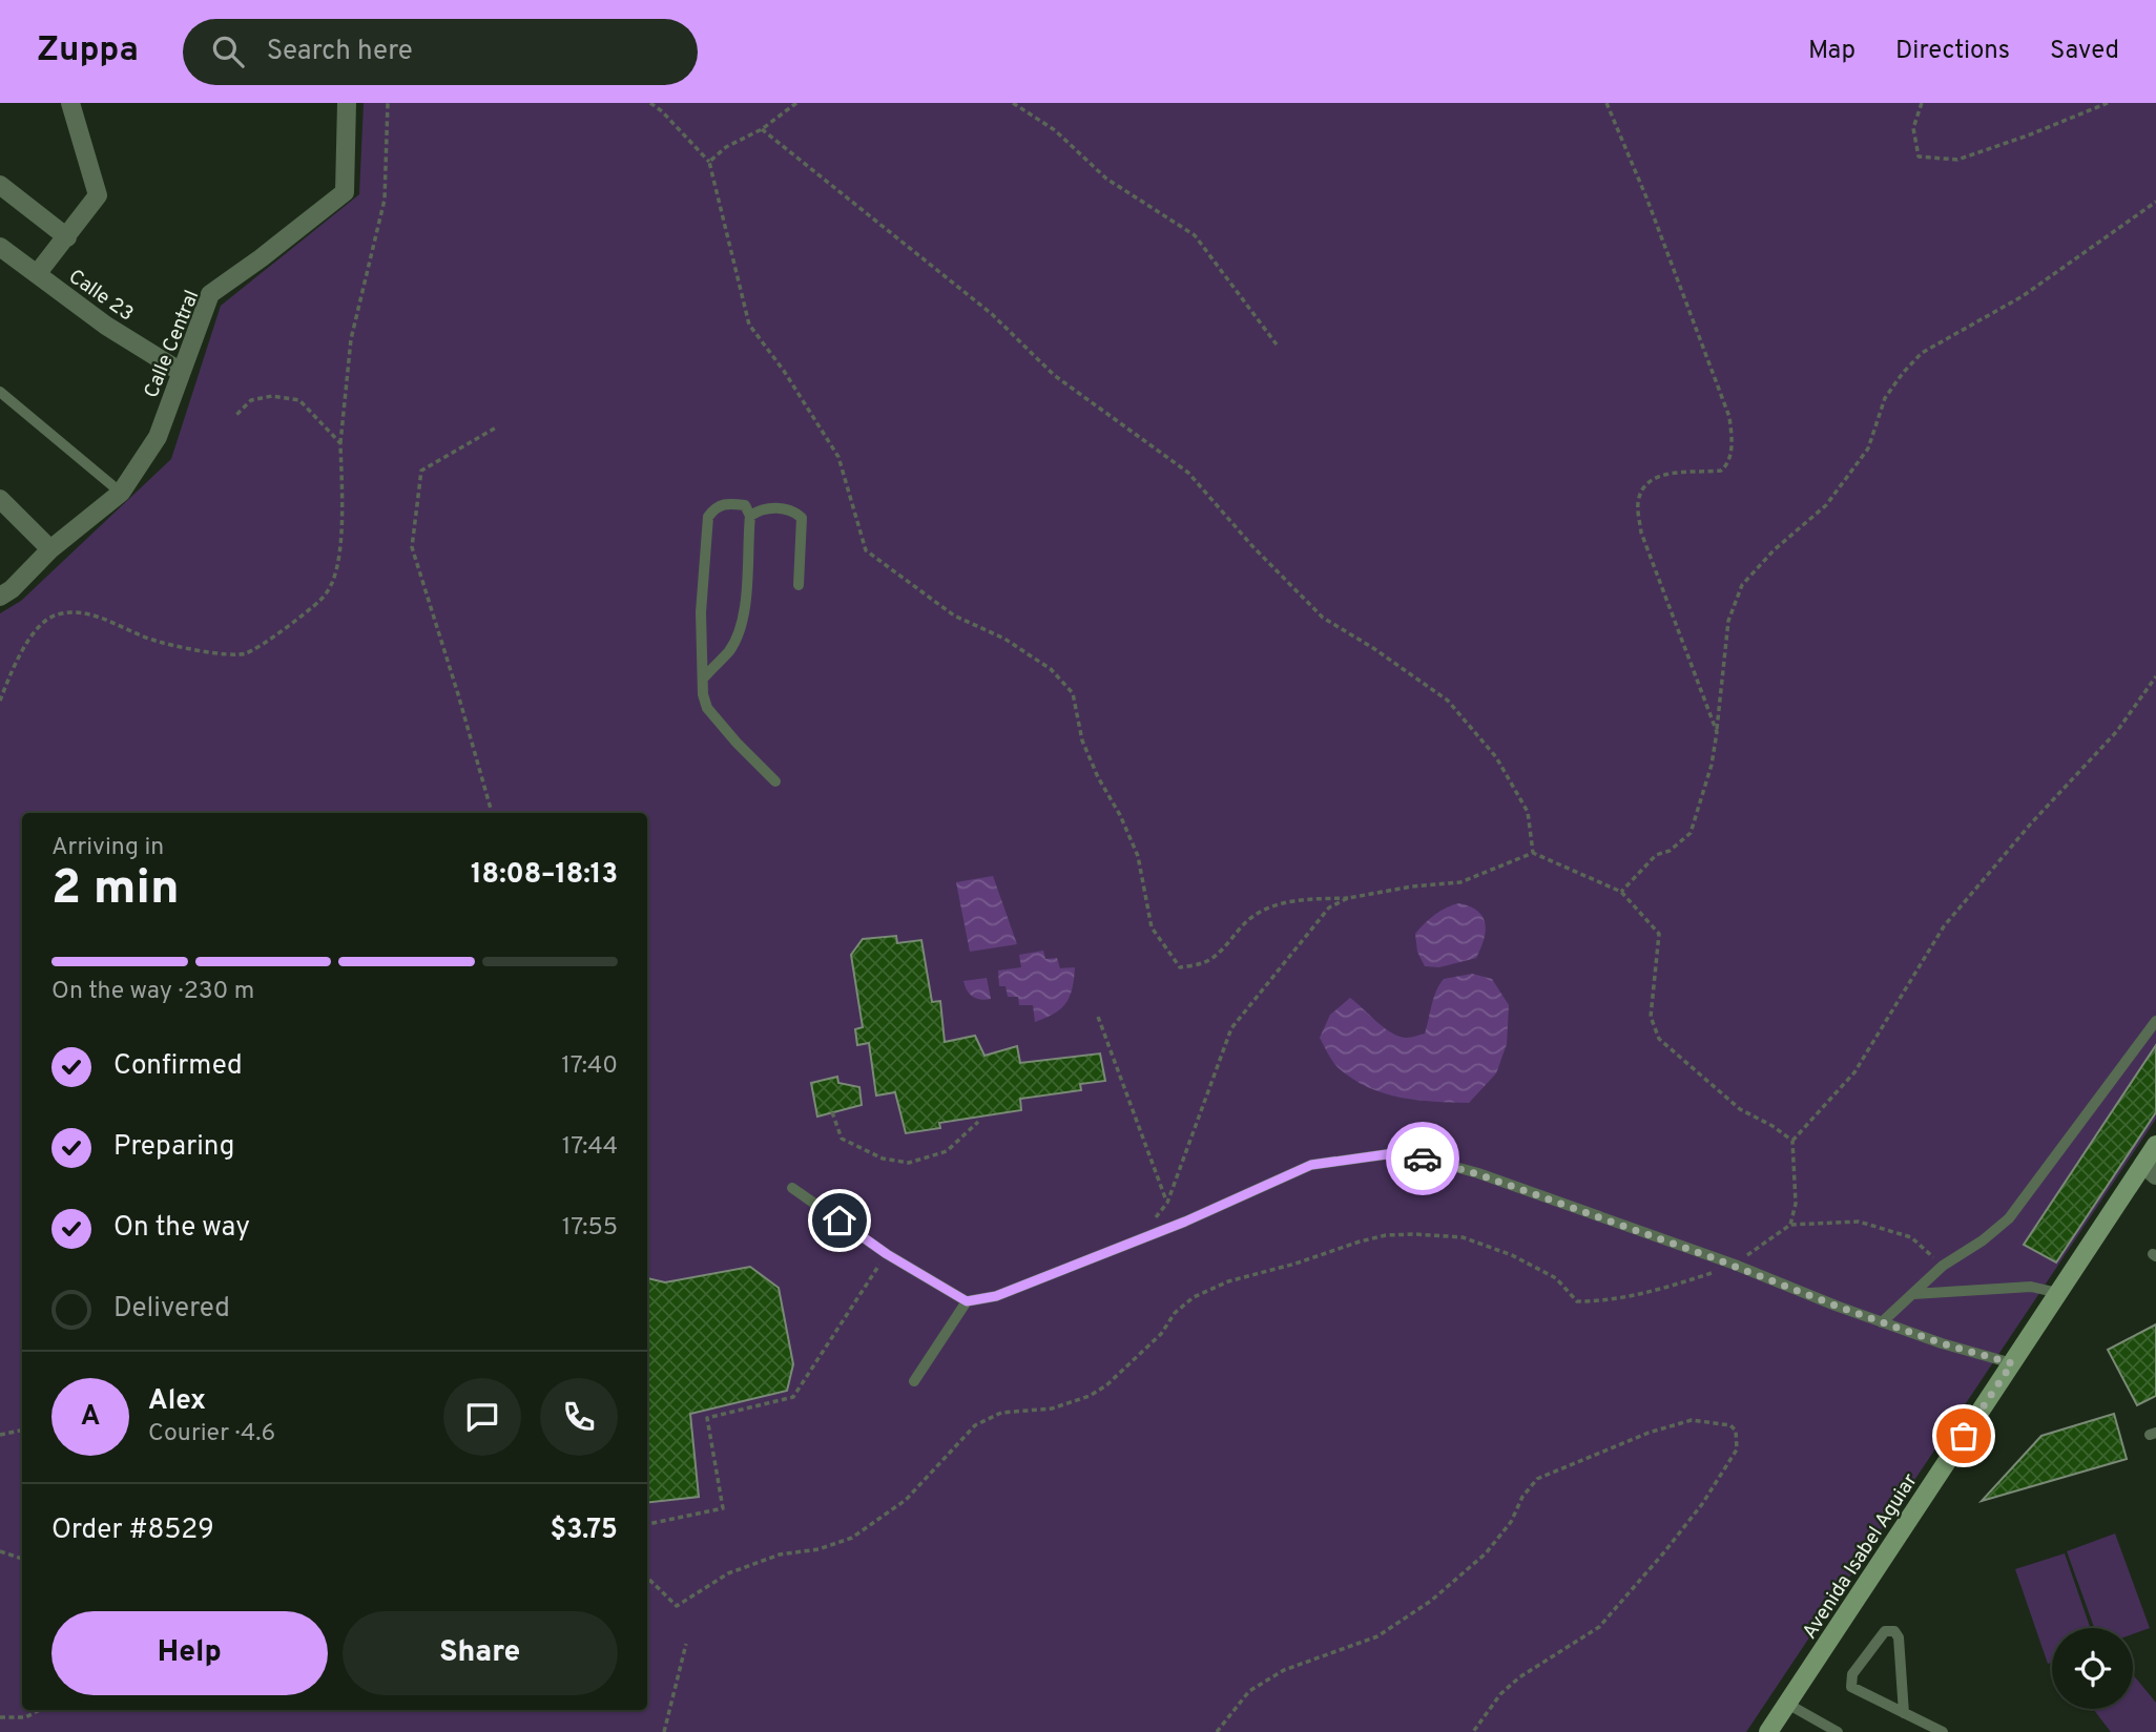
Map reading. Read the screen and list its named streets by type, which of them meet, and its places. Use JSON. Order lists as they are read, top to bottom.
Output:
{
  "streets": {
    "main road": ["Avenida Isabel Aguiar"],
    "street": ["Calle 23", "Calle Central"]
  },
  "crossings": [
    ["Calle 23", "Calle Central"]
  ],
  "page": {
    "header": "Zuppa",
    "search": "Search here",
    "nav": ["Map", "Directions", "Saved"],
    "heading": ["2 min", "Arriving in", "18:08–18:13"],
    "panel": [
      "Alex",
      "Courier · 4.6",
      "Order #8529",
      "$3.75"
    ],
    "bar": "On the way · 230 m",
    "list": [
      ["Confirmed", "17:40"],
      ["Preparing", "17:44"],
      ["On the way", "17:55"],
      "Delivered"
    ],
    "round": "A",
    "buttons": ["Help", "Share"]
  }
}
